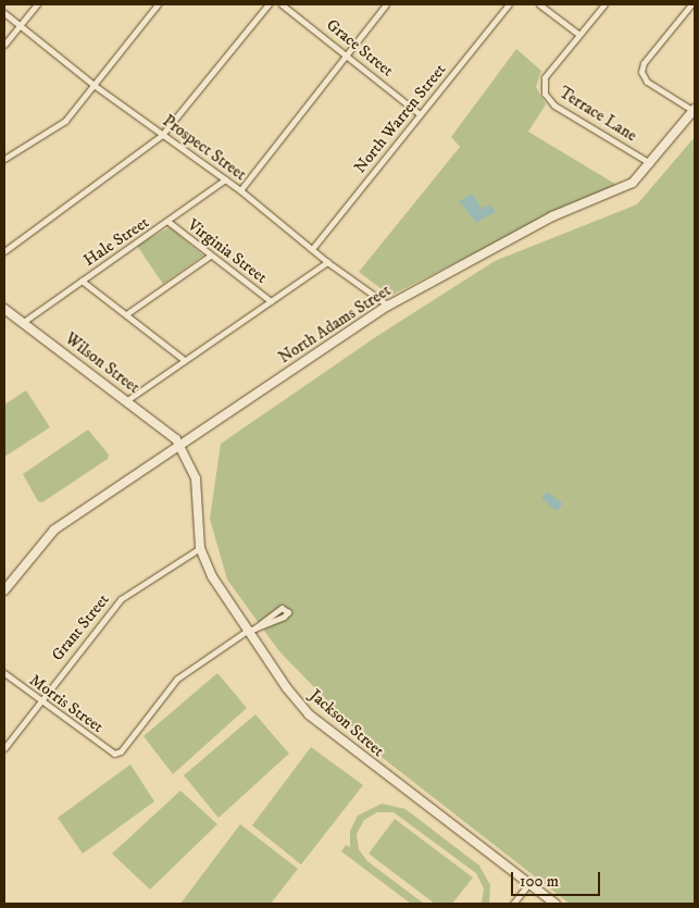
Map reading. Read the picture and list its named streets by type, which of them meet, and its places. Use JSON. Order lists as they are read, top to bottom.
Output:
{
  "streets": {
    "street": [
      "Grace Street",
      "Terrace Lane",
      "North Warren Street",
      "Prospect Street",
      "Hale Street",
      "Virginia Street",
      "North Adams Street",
      "Wilson Street",
      "Grant Street",
      "Morris Street",
      "Jackson Street"
    ]
  },
  "crossings": [
    ["Grace Street", "North Warren Street"],
    ["Terrace Lane", "North Adams Street"],
    ["North Warren Street", "Prospect Street"],
    ["Prospect Street", "Hale Street"],
    ["Prospect Street", "North Adams Street"],
    ["Hale Street", "Virginia Street"],
    ["Hale Street", "Wilson Street"],
    ["North Adams Street", "Wilson Street"],
    ["North Adams Street", "Jackson Street"],
    ["Wilson Street", "Jackson Street"],
    ["Grant Street", "Morris Street"],
    ["Grant Street", "Jackson Street"],
    ["Morris Street", "Jackson Street"]
  ],
  "scale_bar": "100 m"
}
